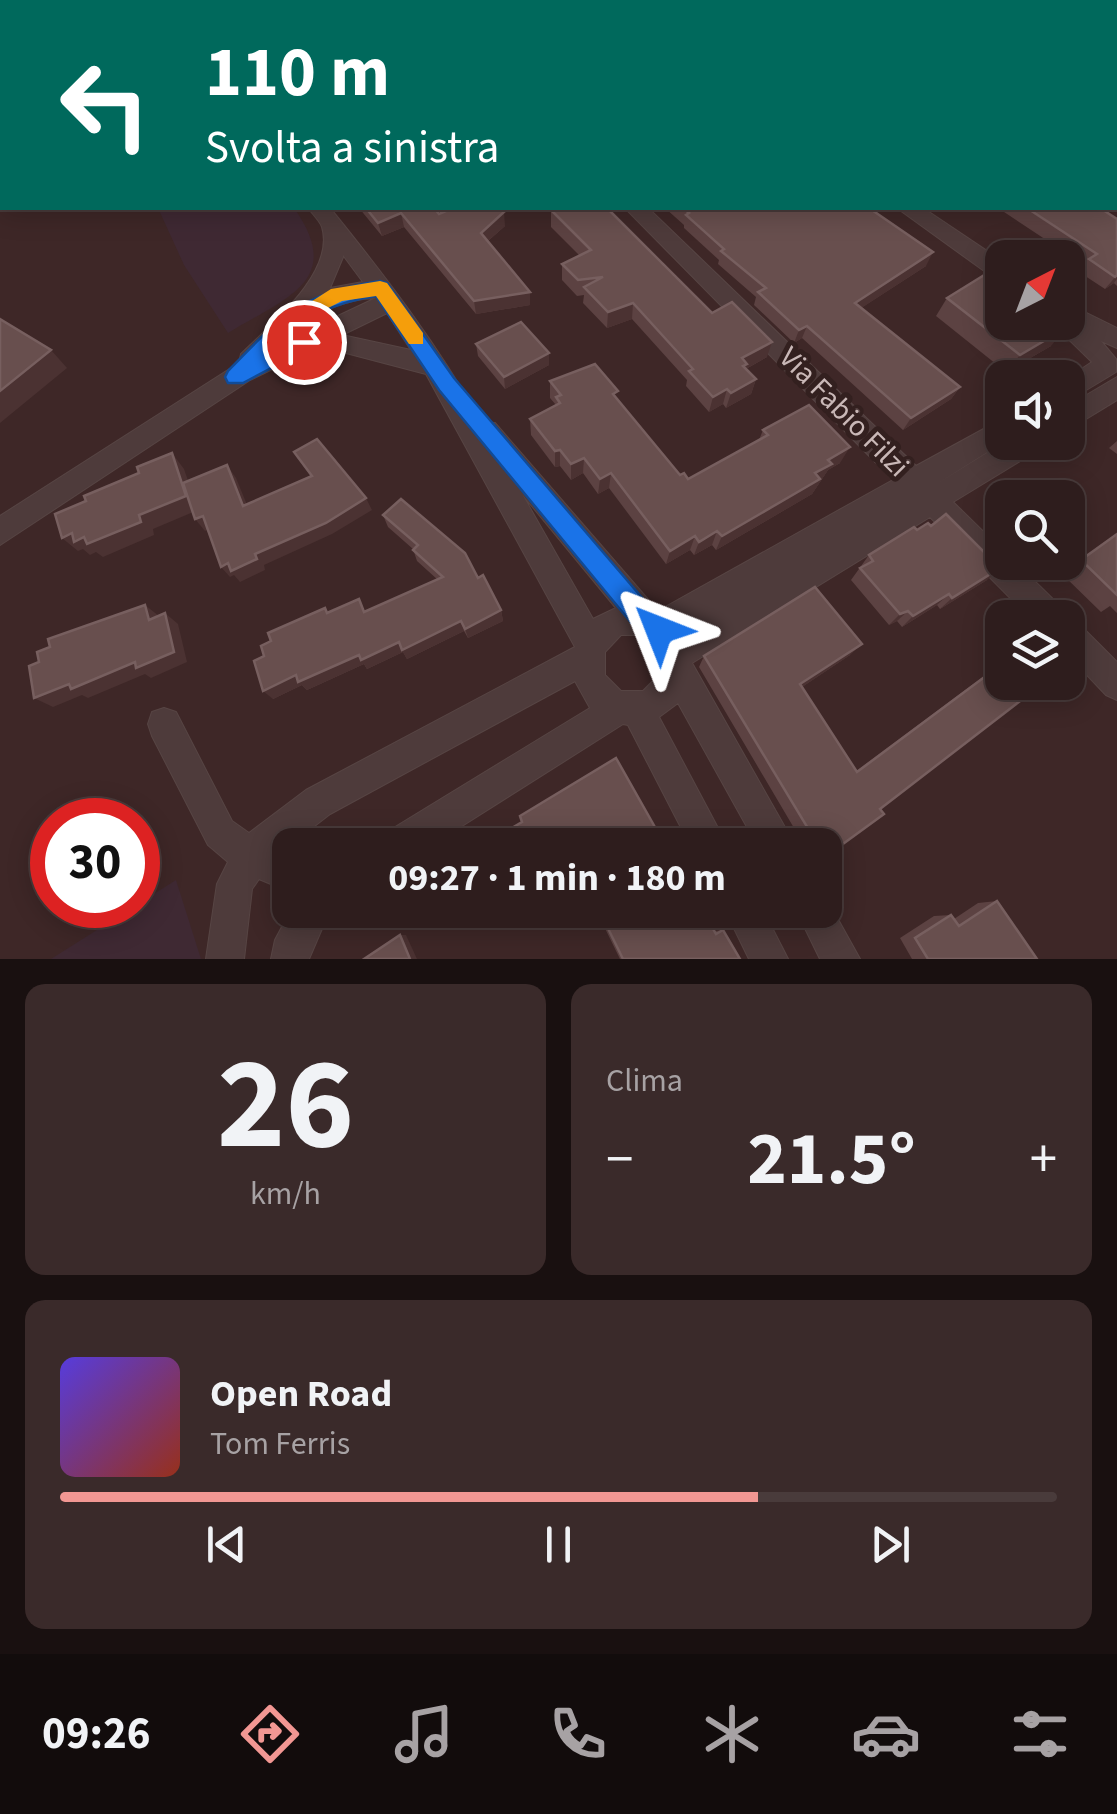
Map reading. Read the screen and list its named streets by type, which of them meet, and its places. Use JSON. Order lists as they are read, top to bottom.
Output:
{
  "streets": {
    "street": ["Via Fabio Filzi"]
  },
  "north": "top right",
  "page": {
    "turn": ["110 m", "Svolta a sinistra"],
    "limit": "30",
    "trip": "09:27 · 1 min · 180 m",
    "tile": [
      ["26", "km/h"],
      "Clima"
    ],
    "heat": ["−", "21.5°", "+"],
    "song": ["Open Road", "Tom Ferris"],
    "tabs": "09:26"
  }
}
